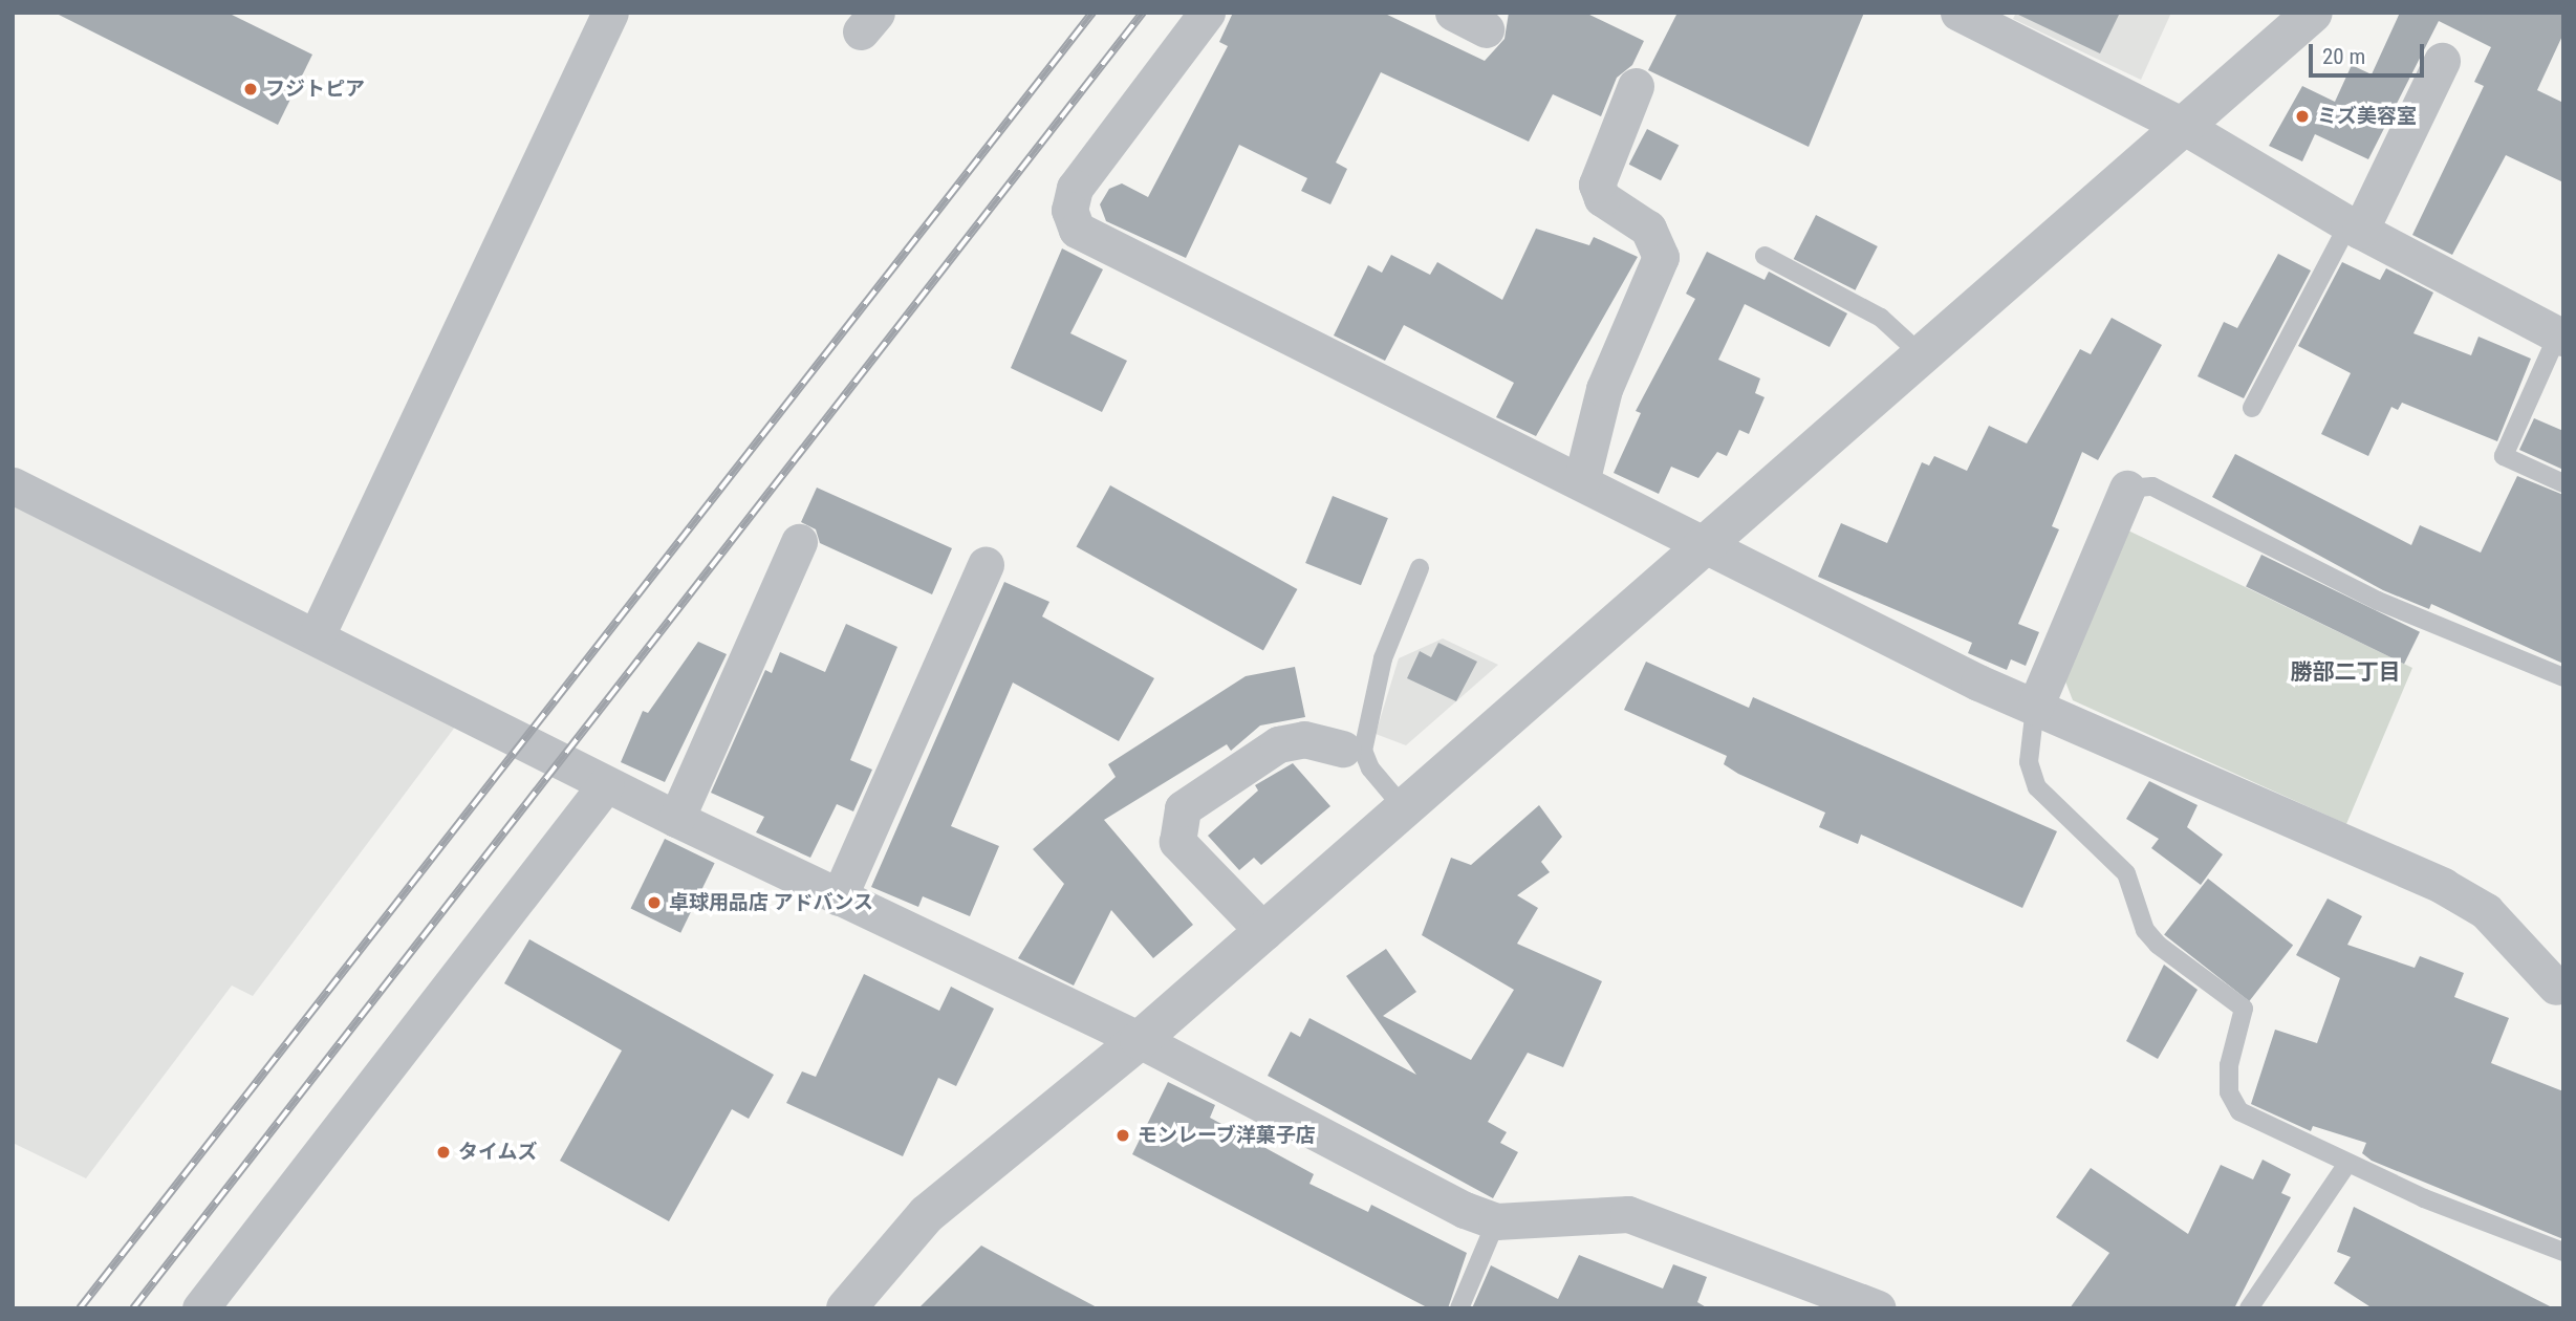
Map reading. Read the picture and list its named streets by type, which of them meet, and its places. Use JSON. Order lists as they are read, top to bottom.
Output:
{
  "districts": ["勝部二丁目"],
  "places": [
    "フジトピア",
    "ミズ美容室",
    "卓球用品店 アドバンス",
    "モンレーブ洋菓子店",
    "タイムズ"
  ],
  "scale_bar": "20 m"
}
